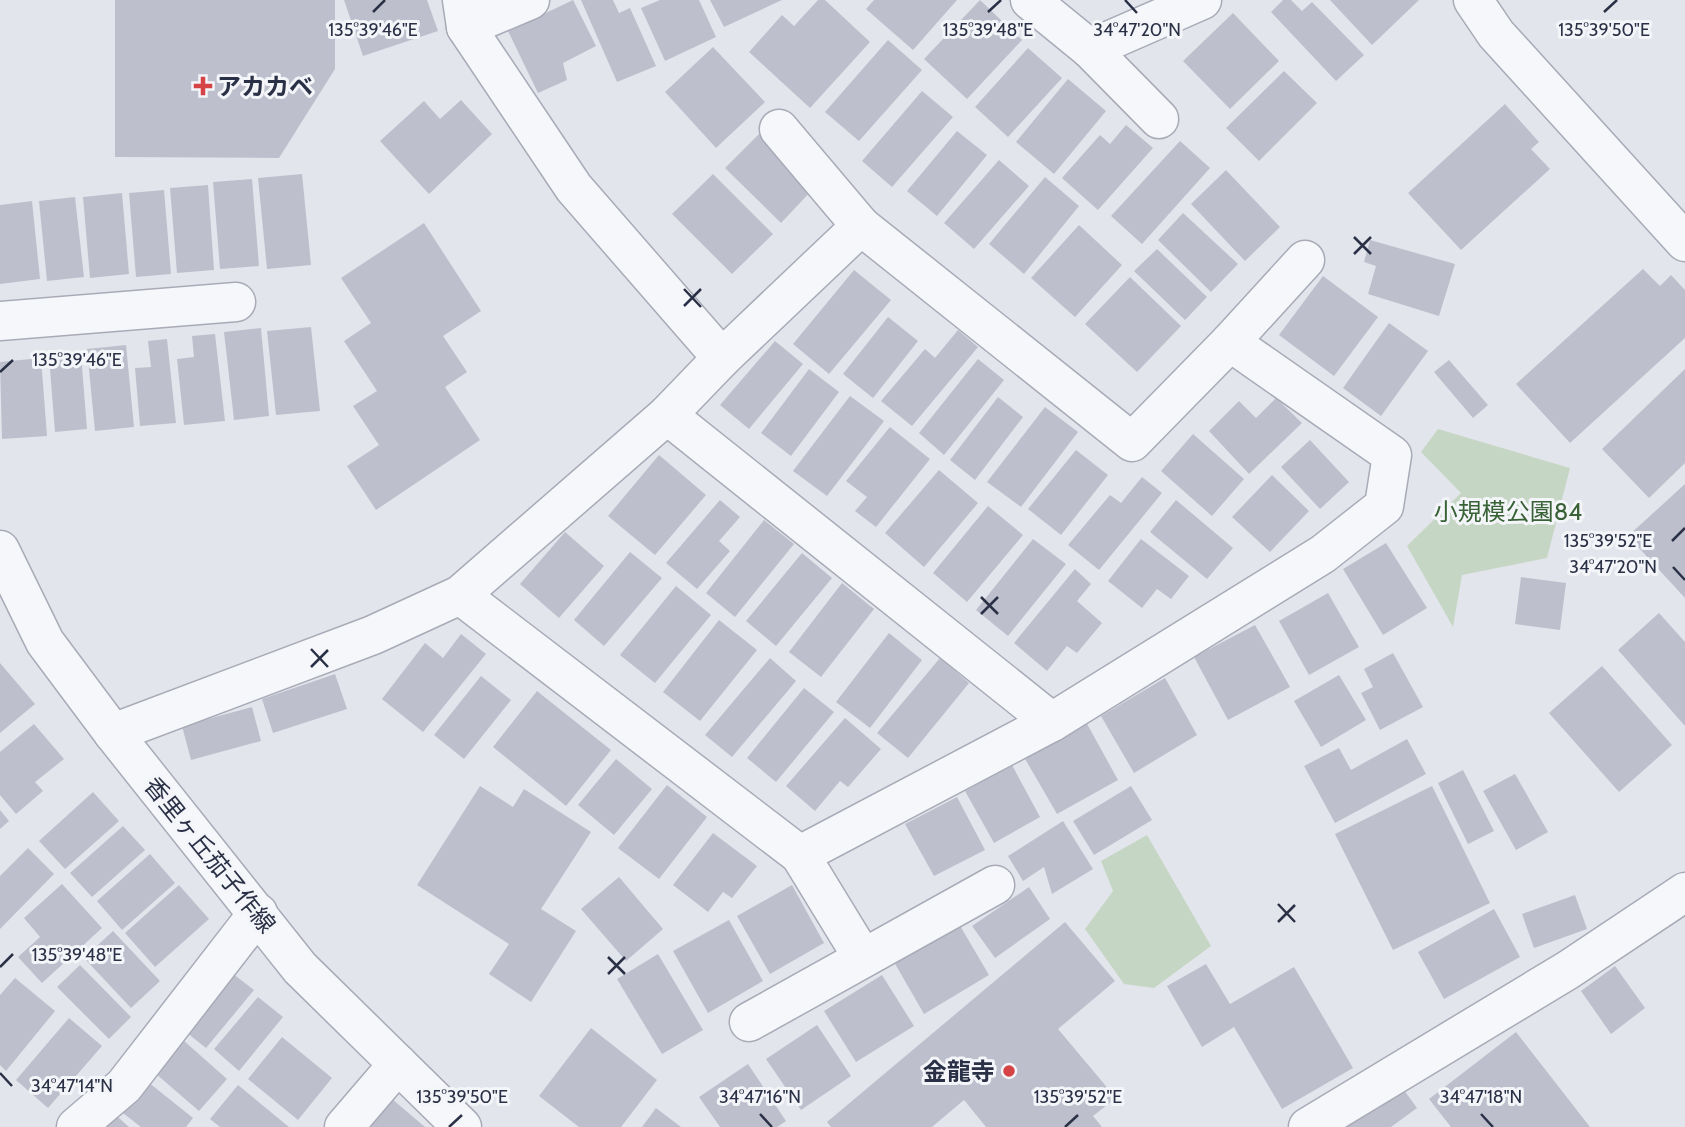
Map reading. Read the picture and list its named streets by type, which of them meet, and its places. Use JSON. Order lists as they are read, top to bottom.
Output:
{
  "streets": {
    "street": ["香里ヶ丘茄子作線"]
  },
  "parks": ["小規模公園84"],
  "places": {
    "health": ["アカカベ"],
    "other": ["金龍寺"]
  },
  "coordinates": [
    "135°39'46\"E",
    "135°39'48\"E",
    "135°39'50\"E",
    "34°47'20\"N",
    "135°39'52\"E",
    "34°47'14\"N",
    "34°47'16\"N",
    "34°47'18\"N"
  ]
}
